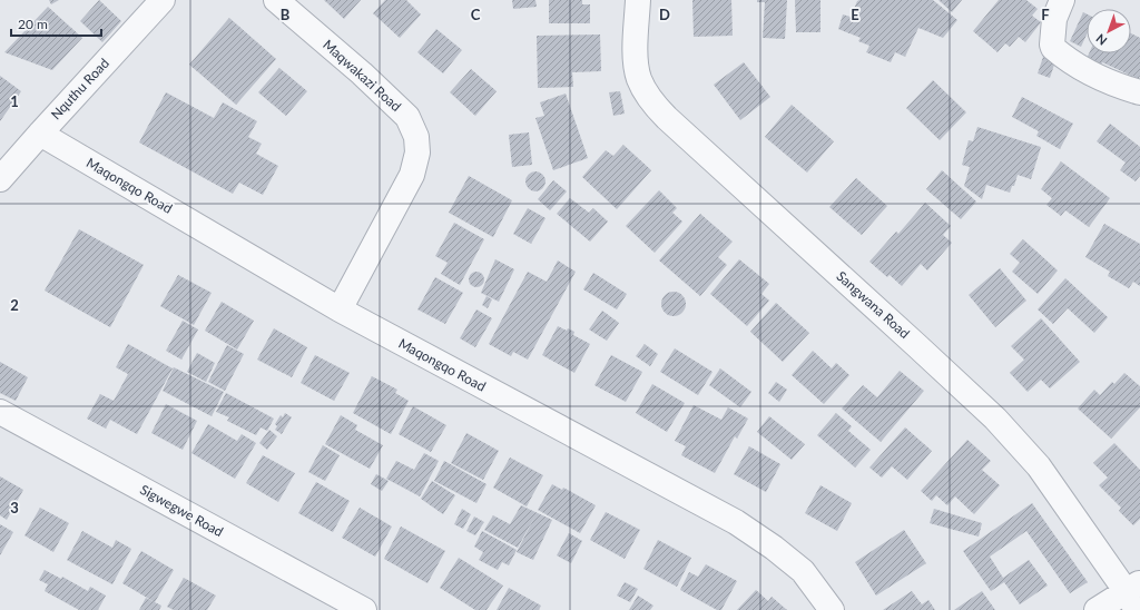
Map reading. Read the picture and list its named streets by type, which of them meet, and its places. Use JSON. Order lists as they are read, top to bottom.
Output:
{
  "streets": {
    "street": [
      "Maqwakazi Road",
      "Nquthu Road",
      "Maqongqo Road",
      "Sangwana Road",
      "Sigwegwe Road"
    ]
  },
  "crossings": [
    ["Maqwakazi Road", "Maqongqo Road"],
    ["Nquthu Road", "Maqongqo Road"]
  ],
  "scale_bar": "20 m",
  "north": "bottom left",
  "grid": {
    "columns": [
      "B",
      "C",
      "D",
      "E",
      "F"
    ],
    "rows": ["1", "2", "3"]
  }
}
